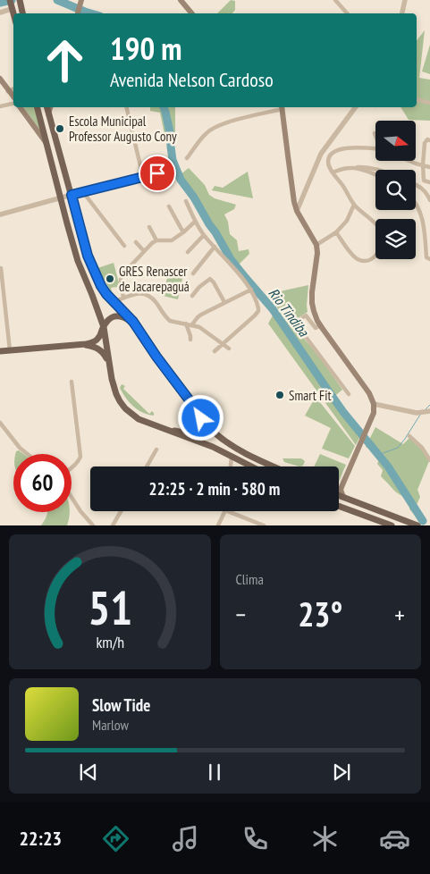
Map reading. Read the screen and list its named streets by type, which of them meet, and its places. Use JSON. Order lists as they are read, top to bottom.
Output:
{
  "water": ["Rio Tindiba"],
  "places": ["Escola Municipal Professor Augusto Cony", "GRES Renascer de Jacarepaguá", "Smart Fit"],
  "north": "right",
  "page": {
    "turn": ["190 m", "Avenida Nelson Cardoso"],
    "limit": "60",
    "trip": "22:25 · 2 min · 580 m",
    "tile": "Clima",
    "heat": ["−", "23°", "+"],
    "song": ["Slow Tide", "Marlow"],
    "tabs": "22:23",
    "gauge": ["51", "km/h"]
  }
}
